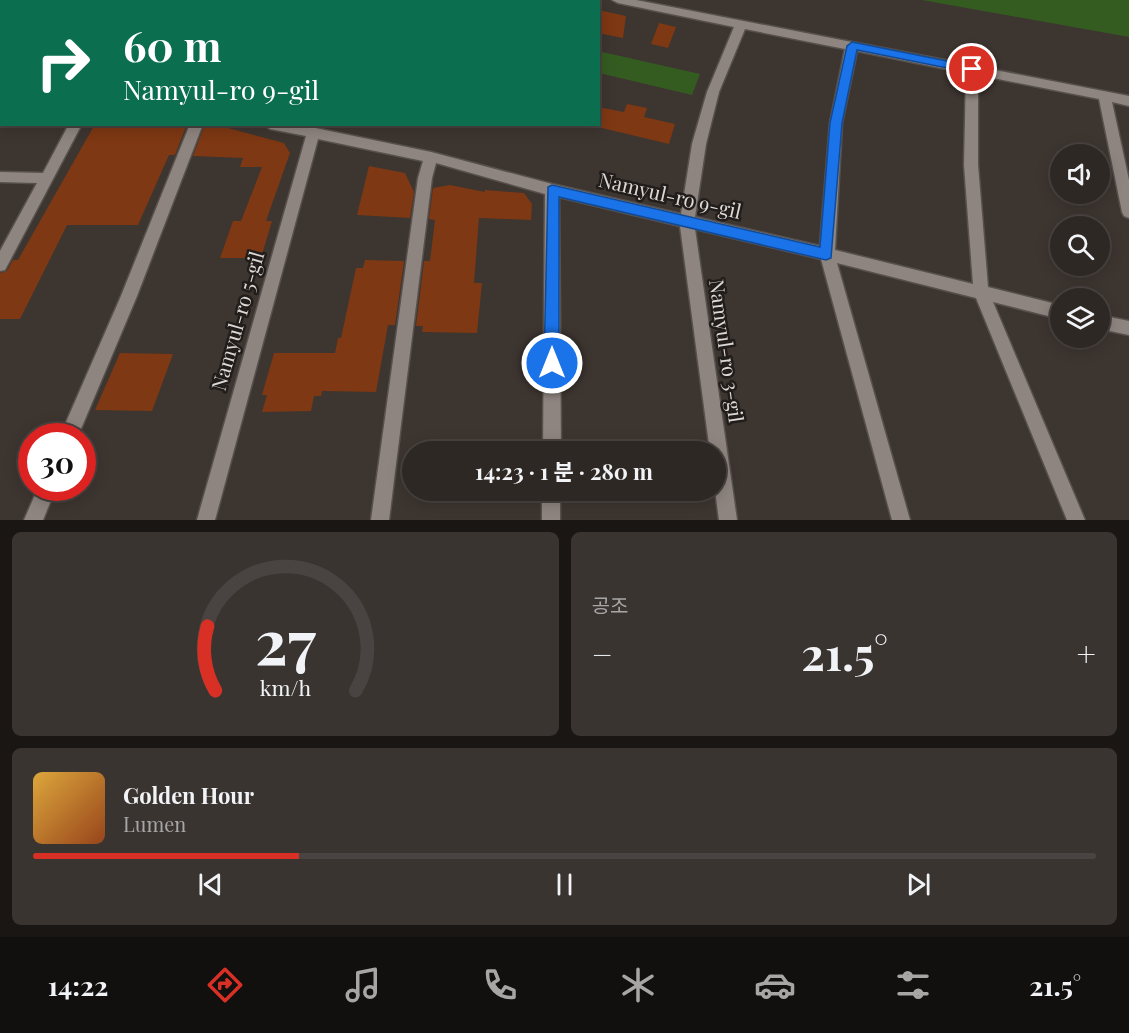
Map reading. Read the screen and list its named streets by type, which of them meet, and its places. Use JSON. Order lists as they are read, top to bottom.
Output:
{
  "streets": {
    "street": ["Namyul-ro 9-gil", "Namyul-ro 5-gil", "Namyul-ro 3-gil"]
  },
  "crossings": [
    ["Namyul-ro 9-gil", "Namyul-ro 5-gil"],
    ["Namyul-ro 9-gil", "Namyul-ro 3-gil"]
  ],
  "page": {
    "turn": ["60 m", "Namyul-ro 9-gil"],
    "limit": "30",
    "trip": "14:23 · 1 분 · 280 m",
    "tile": "공조",
    "heat": ["−", "21.5°", "+"],
    "song": ["Golden Hour", "Lumen"],
    "tabs": ["14:22", "21.5°"],
    "gauge": ["27", "km/h"]
  }
}
